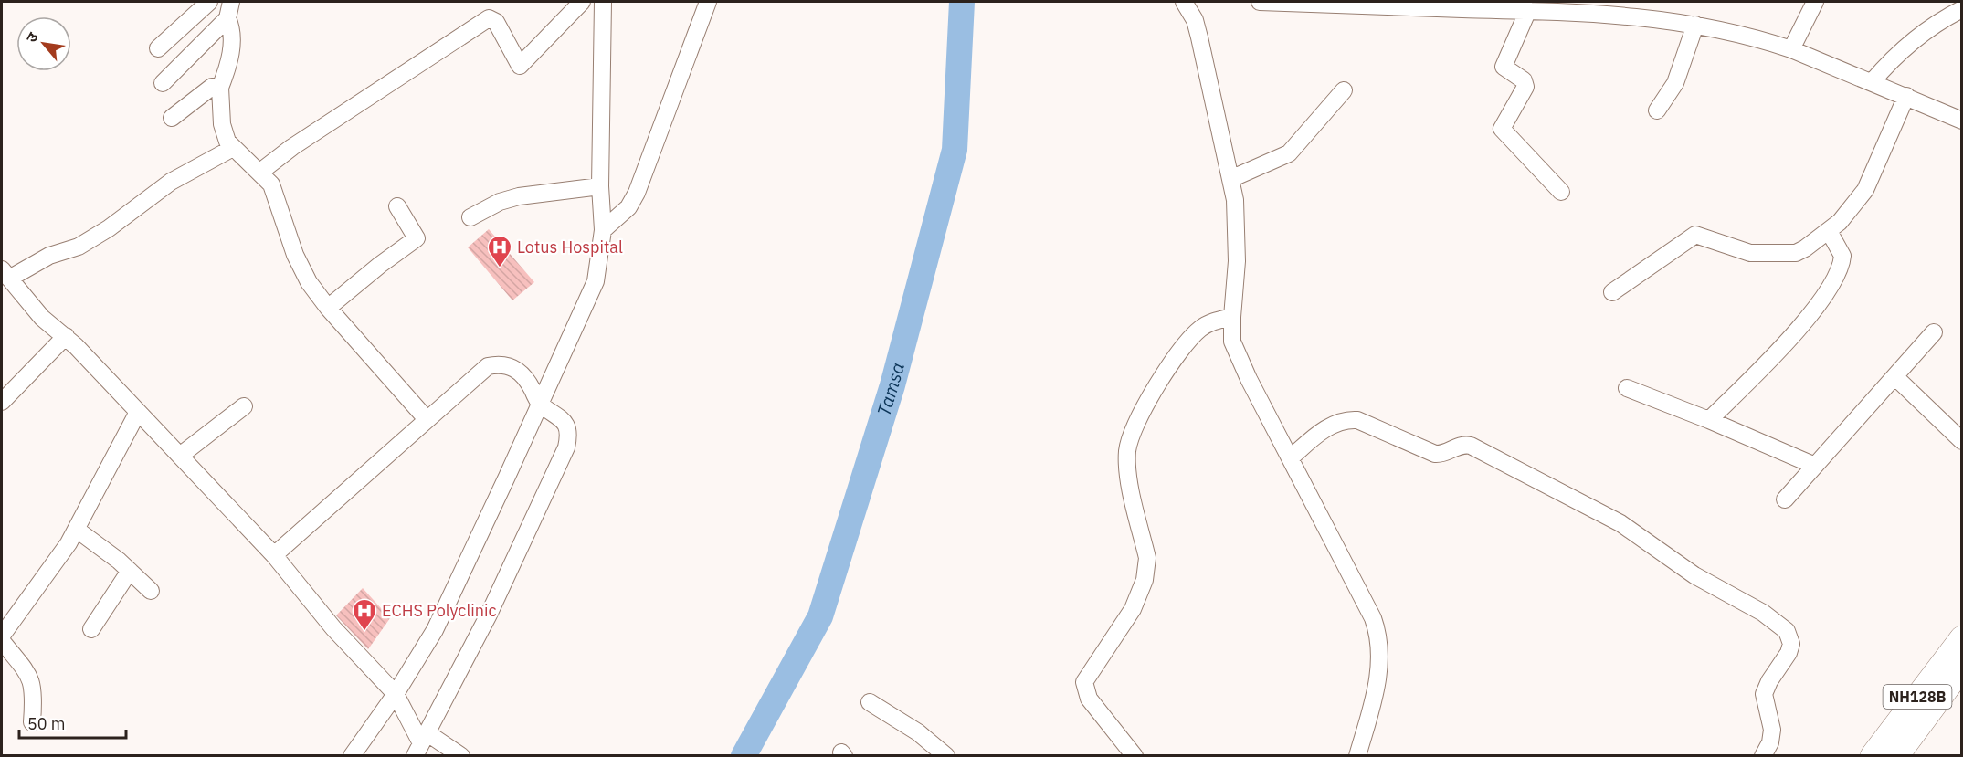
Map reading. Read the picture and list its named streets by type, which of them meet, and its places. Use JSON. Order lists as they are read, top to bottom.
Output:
{
  "streets": {
    "highway": ["NH128B"]
  },
  "water": ["Tamsa"],
  "places": {
    "hospital": ["Lotus Hospital", "ECHS Polyclinic"]
  },
  "scale_bar": "50 m",
  "north": "top left"
}
